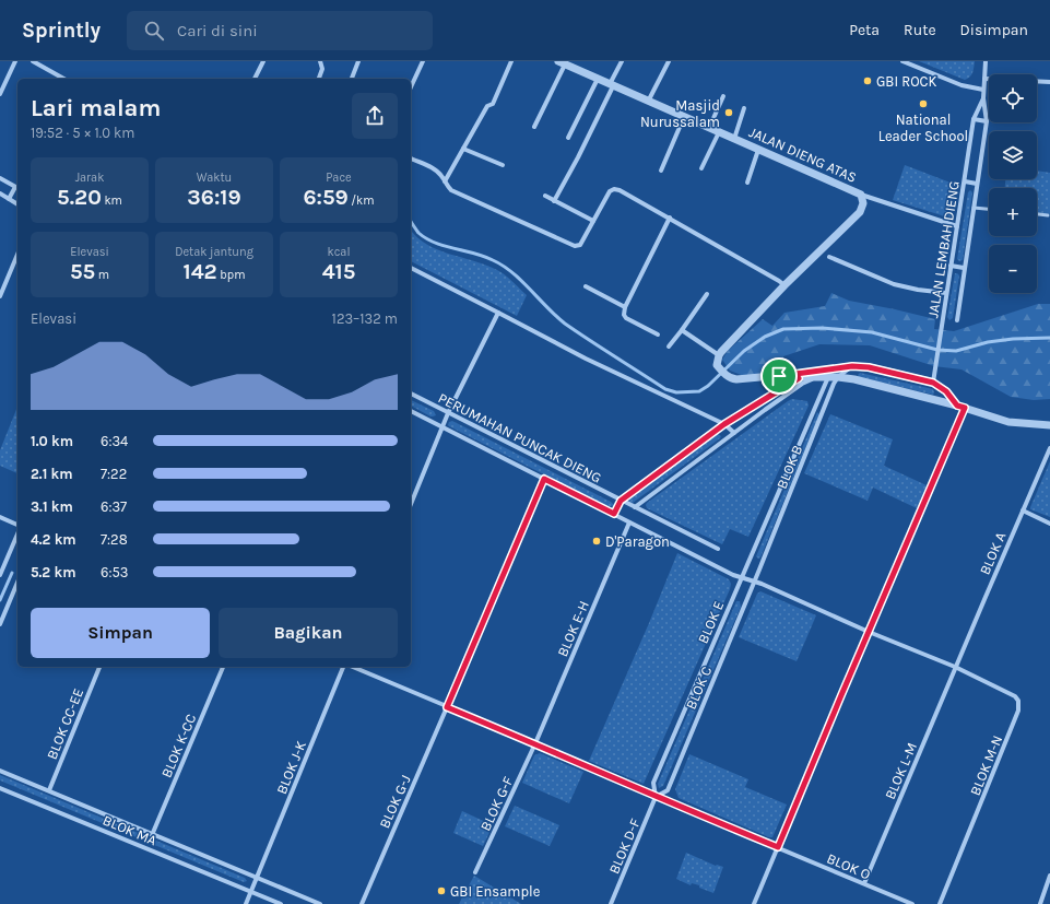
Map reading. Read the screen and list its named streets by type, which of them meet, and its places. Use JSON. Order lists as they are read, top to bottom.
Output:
{
  "streets": {
    "street": [
      "JALAN DIENG ATAS",
      "JALAN LEMBAH DIENG",
      "PERUMAHAN PUNCAK DIENG",
      "BLOK B",
      "BLOK A",
      "BLOK E",
      "BLOK E-H",
      "BLOK C",
      "BLOK CC-EE",
      "BLOK K-CC",
      "BLOK M-N",
      "BLOK J-K",
      "BLOK L-M",
      "BLOK G-J",
      "BLOK G-F",
      "BLOK MA",
      "BLOK D-F",
      "BLOK O"
    ]
  },
  "crossings": [
    ["PERUMAHAN PUNCAK DIENG", "BLOK B"],
    ["PERUMAHAN PUNCAK DIENG", "BLOK A"],
    ["PERUMAHAN PUNCAK DIENG", "BLOK E"],
    ["PERUMAHAN PUNCAK DIENG", "BLOK E-H"],
    ["PERUMAHAN PUNCAK DIENG", "BLOK C"],
    ["PERUMAHAN PUNCAK DIENG", "BLOK M-N"],
    ["PERUMAHAN PUNCAK DIENG", "BLOK L-M"],
    ["PERUMAHAN PUNCAK DIENG", "BLOK G-J"],
    ["BLOK B", "BLOK C"],
    ["BLOK A", "BLOK M-N"],
    ["BLOK A", "BLOK L-M"],
    ["BLOK E", "BLOK C"],
    ["BLOK E", "BLOK D-F"],
    ["BLOK E", "BLOK O"],
    ["BLOK E-H", "BLOK G-F"],
    ["BLOK E-H", "BLOK O"],
    ["BLOK C", "BLOK D-F"],
    ["BLOK C", "BLOK O"],
    ["BLOK M-N", "BLOK L-M"],
    ["BLOK J-K", "BLOK MA"],
    ["BLOK L-M", "BLOK O"],
    ["BLOK G-J", "BLOK O"],
    ["BLOK G-F", "BLOK O"],
    ["BLOK D-F", "BLOK O"]
  ],
  "places": [
    "GBI ROCK",
    "National Leader School",
    "Masjid Nurussalam",
    "D'Paragon",
    "GBI Ensample"
  ],
  "page": {
    "header": "Sprintly",
    "search": "Cari di sini",
    "nav": ["Peta", "Rute", "Disimpan"],
    "map_buttons": ["+", "−"],
    "heading": ["Lari malam", "19:52 · 5 × 1.0 km"],
    "stats": [
      ["Jarak", "5.20 km"],
      ["Waktu", "36:19"],
      ["Pace", "6:59 /km"],
      ["Elevasi", "55 m"],
      ["Detak jantung", "142 bpm"],
      ["kcal", "415"]
    ],
    "chart": ["Elevasi", "123–132 m"],
    "list": [
      {
        "name": "1.0 km",
        "note": "6:34"
      },
      {
        "name": "2.1 km",
        "note": "7:22"
      },
      {
        "name": "3.1 km",
        "note": "6:37"
      },
      {
        "name": "4.2 km",
        "note": "7:28"
      },
      {
        "name": "5.2 km",
        "note": "6:53"
      }
    ],
    "buttons": ["Simpan", "Bagikan"]
  }
}
